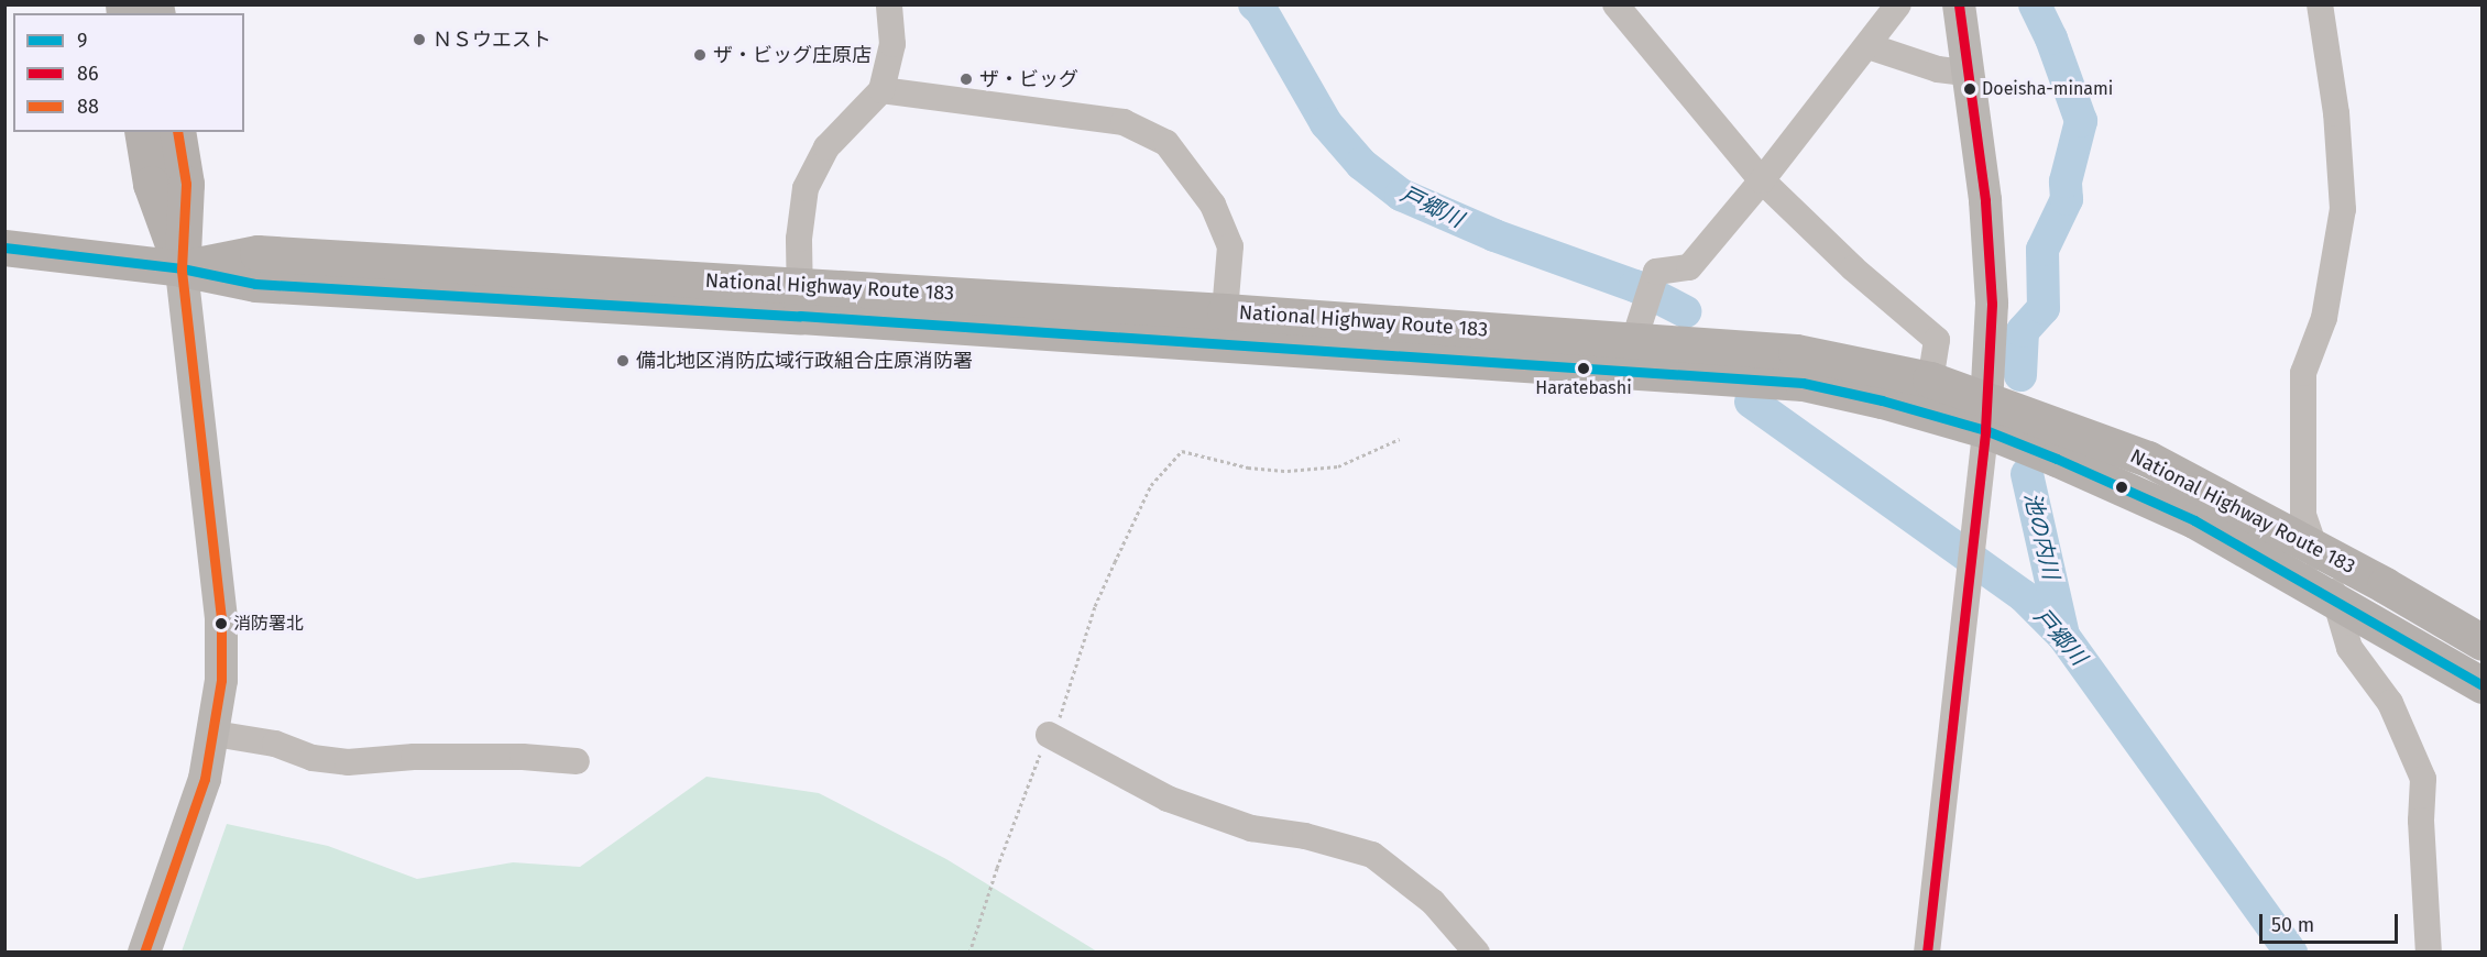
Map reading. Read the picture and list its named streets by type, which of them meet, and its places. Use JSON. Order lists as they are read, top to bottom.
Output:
{
  "streets": {
    "highway": ["National Highway Route 183"]
  },
  "water": ["戸郷川", "池の内川"],
  "places": [
    "ＮＳウエスト",
    "ザ・ビッグ庄原店",
    "ザ・ビッグ",
    "Doeisha-minami",
    "備北地区消防広域行政組合庄原消防署",
    "Haratebashi",
    "消防署北"
  ],
  "lines": ["transit line 86", "transit line 88", "transit line 9"],
  "legend": ["9", "86", "88"],
  "scale_bar": "50 m"
}
